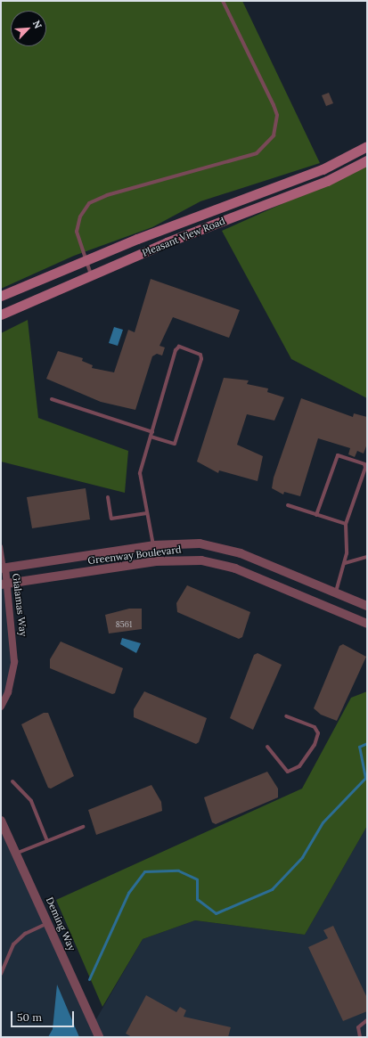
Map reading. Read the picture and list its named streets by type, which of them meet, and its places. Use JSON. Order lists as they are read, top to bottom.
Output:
{
  "streets": {
    "main road": ["Pleasant View Road"],
    "street": ["Greenway Boulevard", "Gialamas Way", "Deming Way"]
  },
  "crossings": [
    ["Greenway Boulevard", "Gialamas Way"]
  ],
  "house_numbers": ["8561"],
  "scale_bar": "50 m",
  "north": "top right"
}
